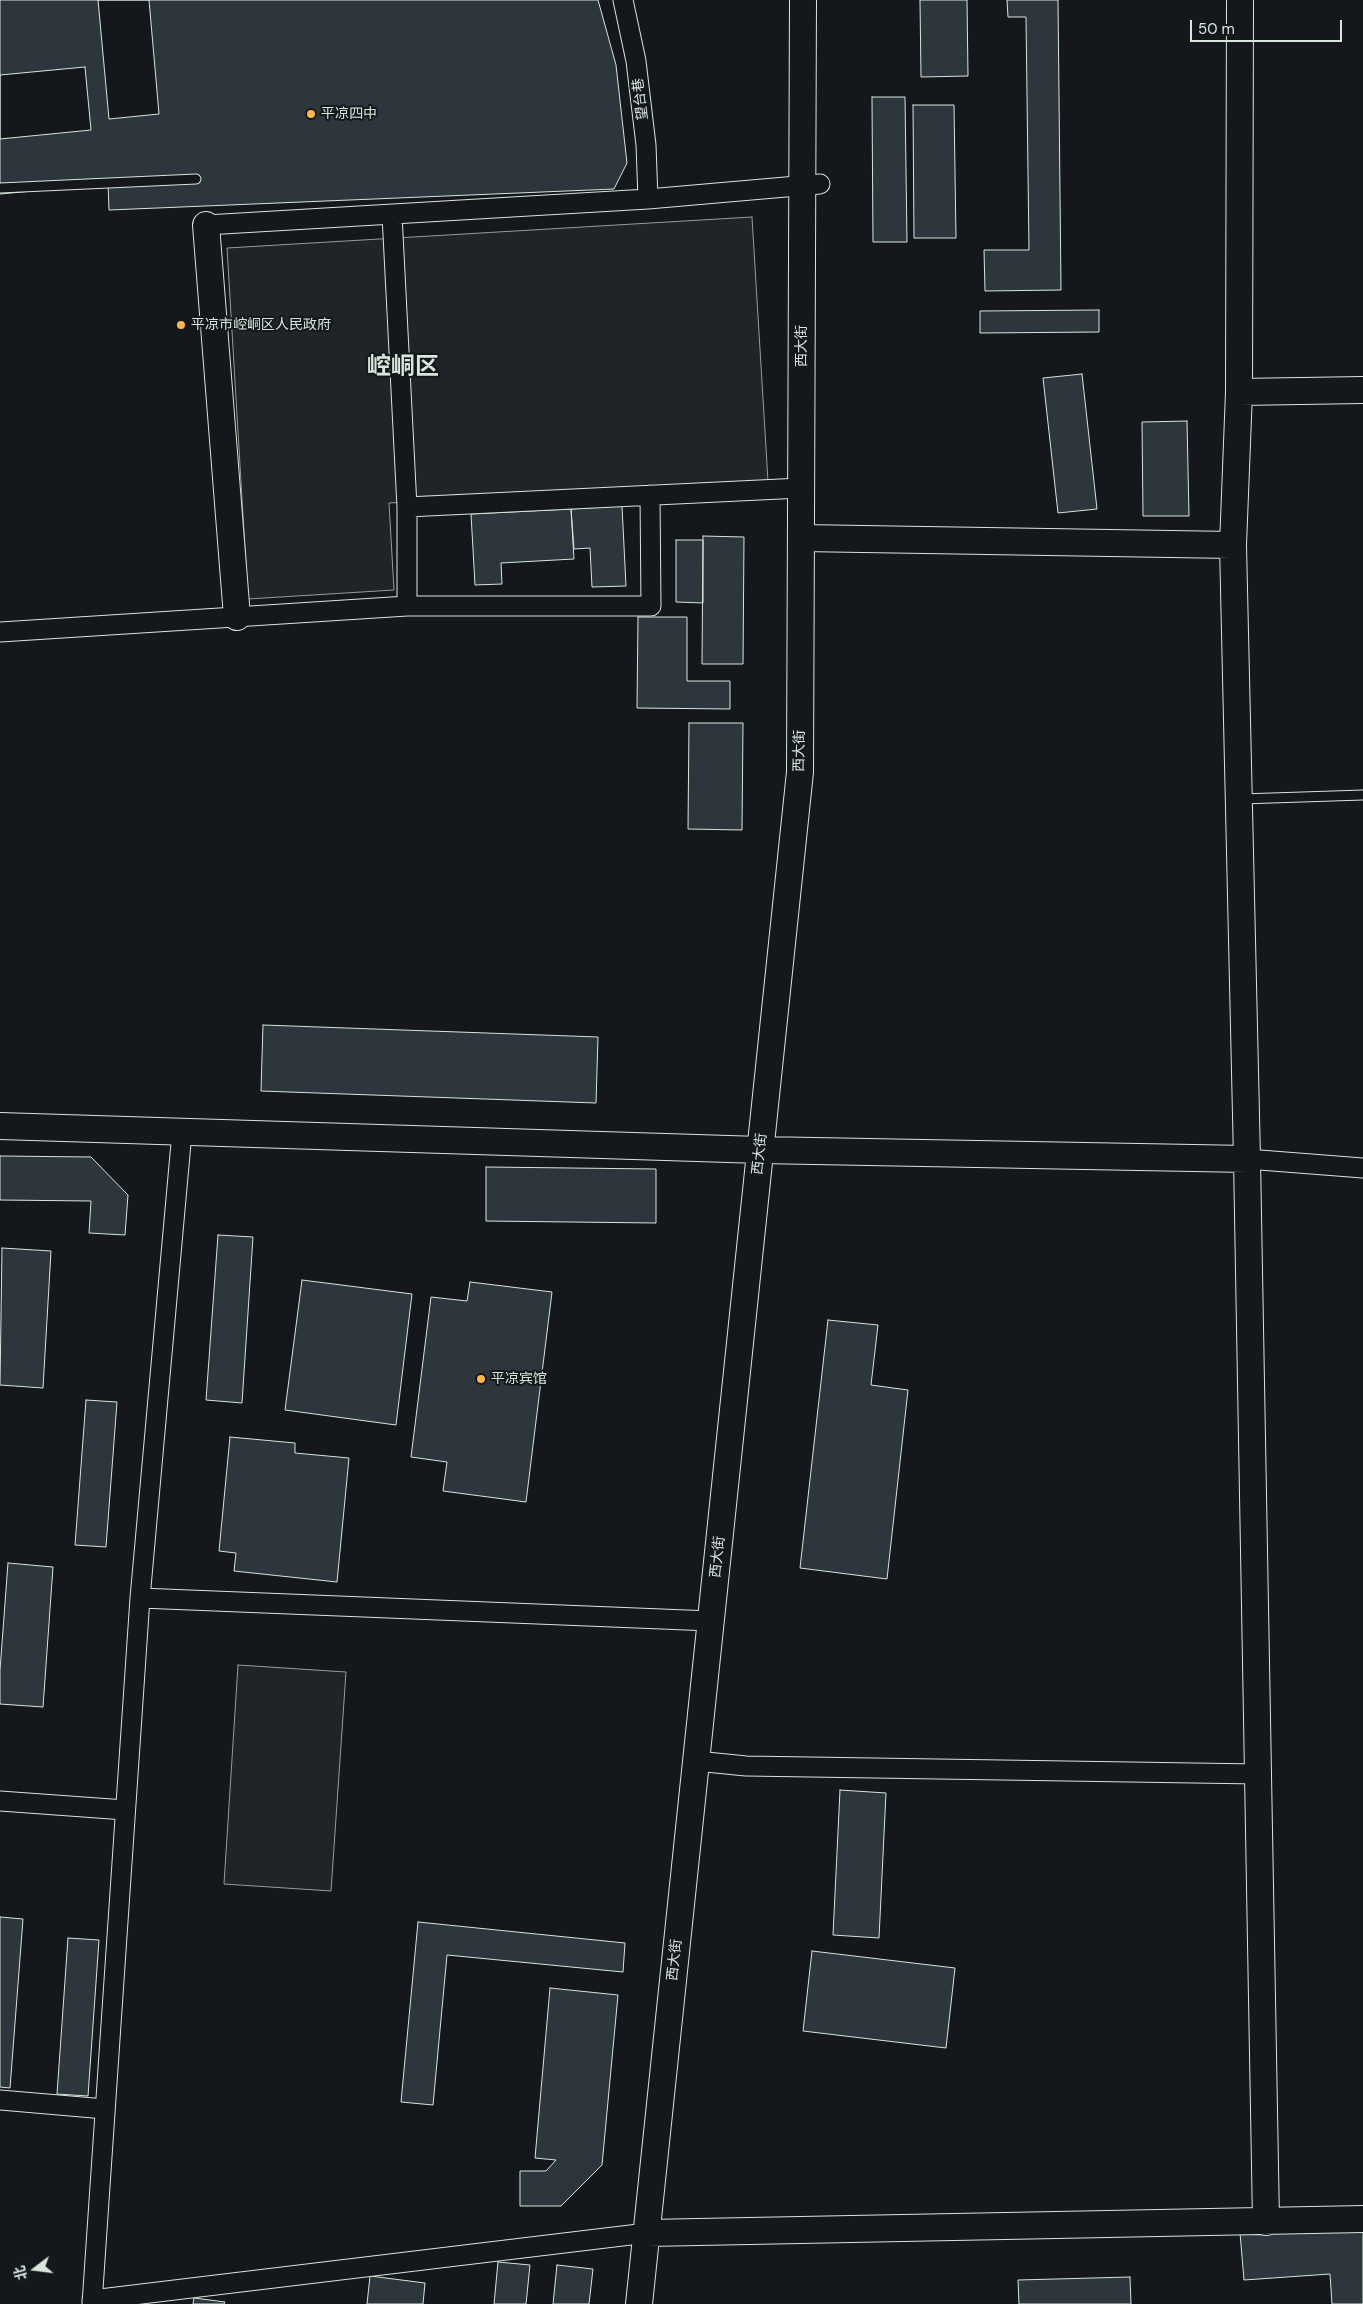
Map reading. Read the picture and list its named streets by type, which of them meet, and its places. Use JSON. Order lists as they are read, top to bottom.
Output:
{
  "streets": {
    "street": ["望台巷", "西大街"]
  },
  "districts": ["崆峒区"],
  "places": ["平凉四中", "平凉市崆峒区人民政府", "平凉宾馆"],
  "scale_bar": "50 m",
  "north": "left"
}
